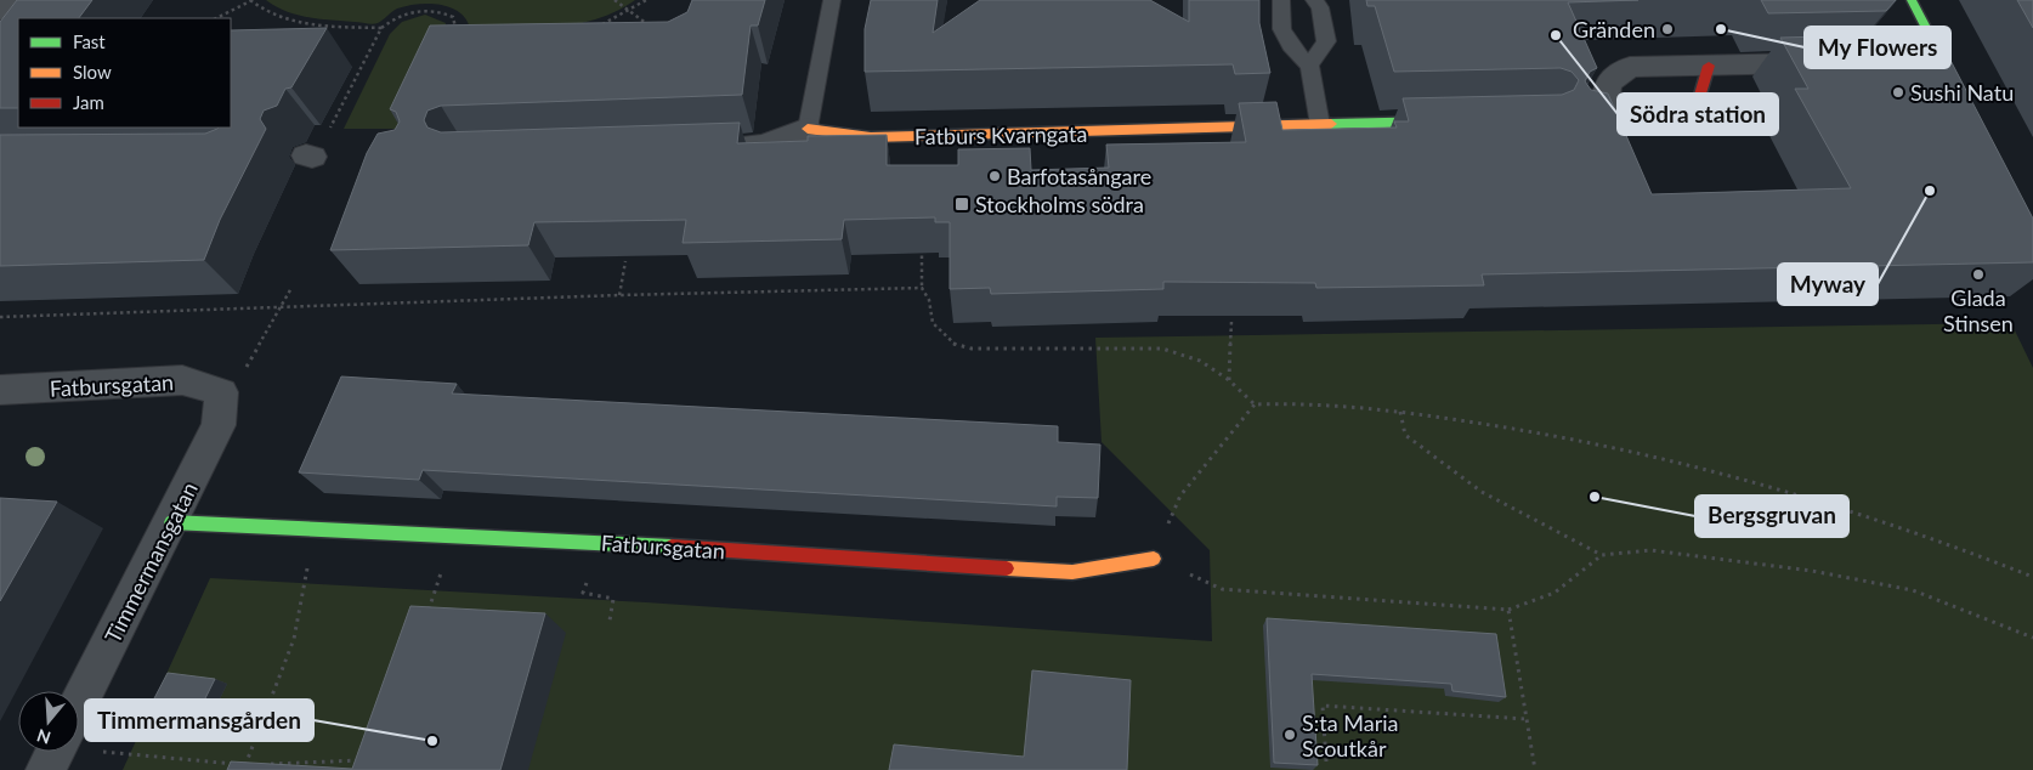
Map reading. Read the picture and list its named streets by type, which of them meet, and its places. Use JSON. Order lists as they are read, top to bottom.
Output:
{
  "streets": {
    "street": ["Fatburs Kvarngata", "Fatbursgatan", "Timmermansgatan"]
  },
  "crossings": [
    ["Fatbursgatan", "Timmermansgatan"]
  ],
  "places": {
    "other": [
      "Gränden",
      "My Flowers",
      "Södra station",
      "Sushi Natu",
      "Barfotasångare",
      "Myway",
      "Glada Stinsen",
      "Bergsgruvan",
      "S:ta Maria Scoutkår",
      "Timmermansgården"
    ],
    "transit": ["Stockholms södra"]
  },
  "legend": ["Fast", "Slow", "Jam"],
  "north": "bottom"
}
